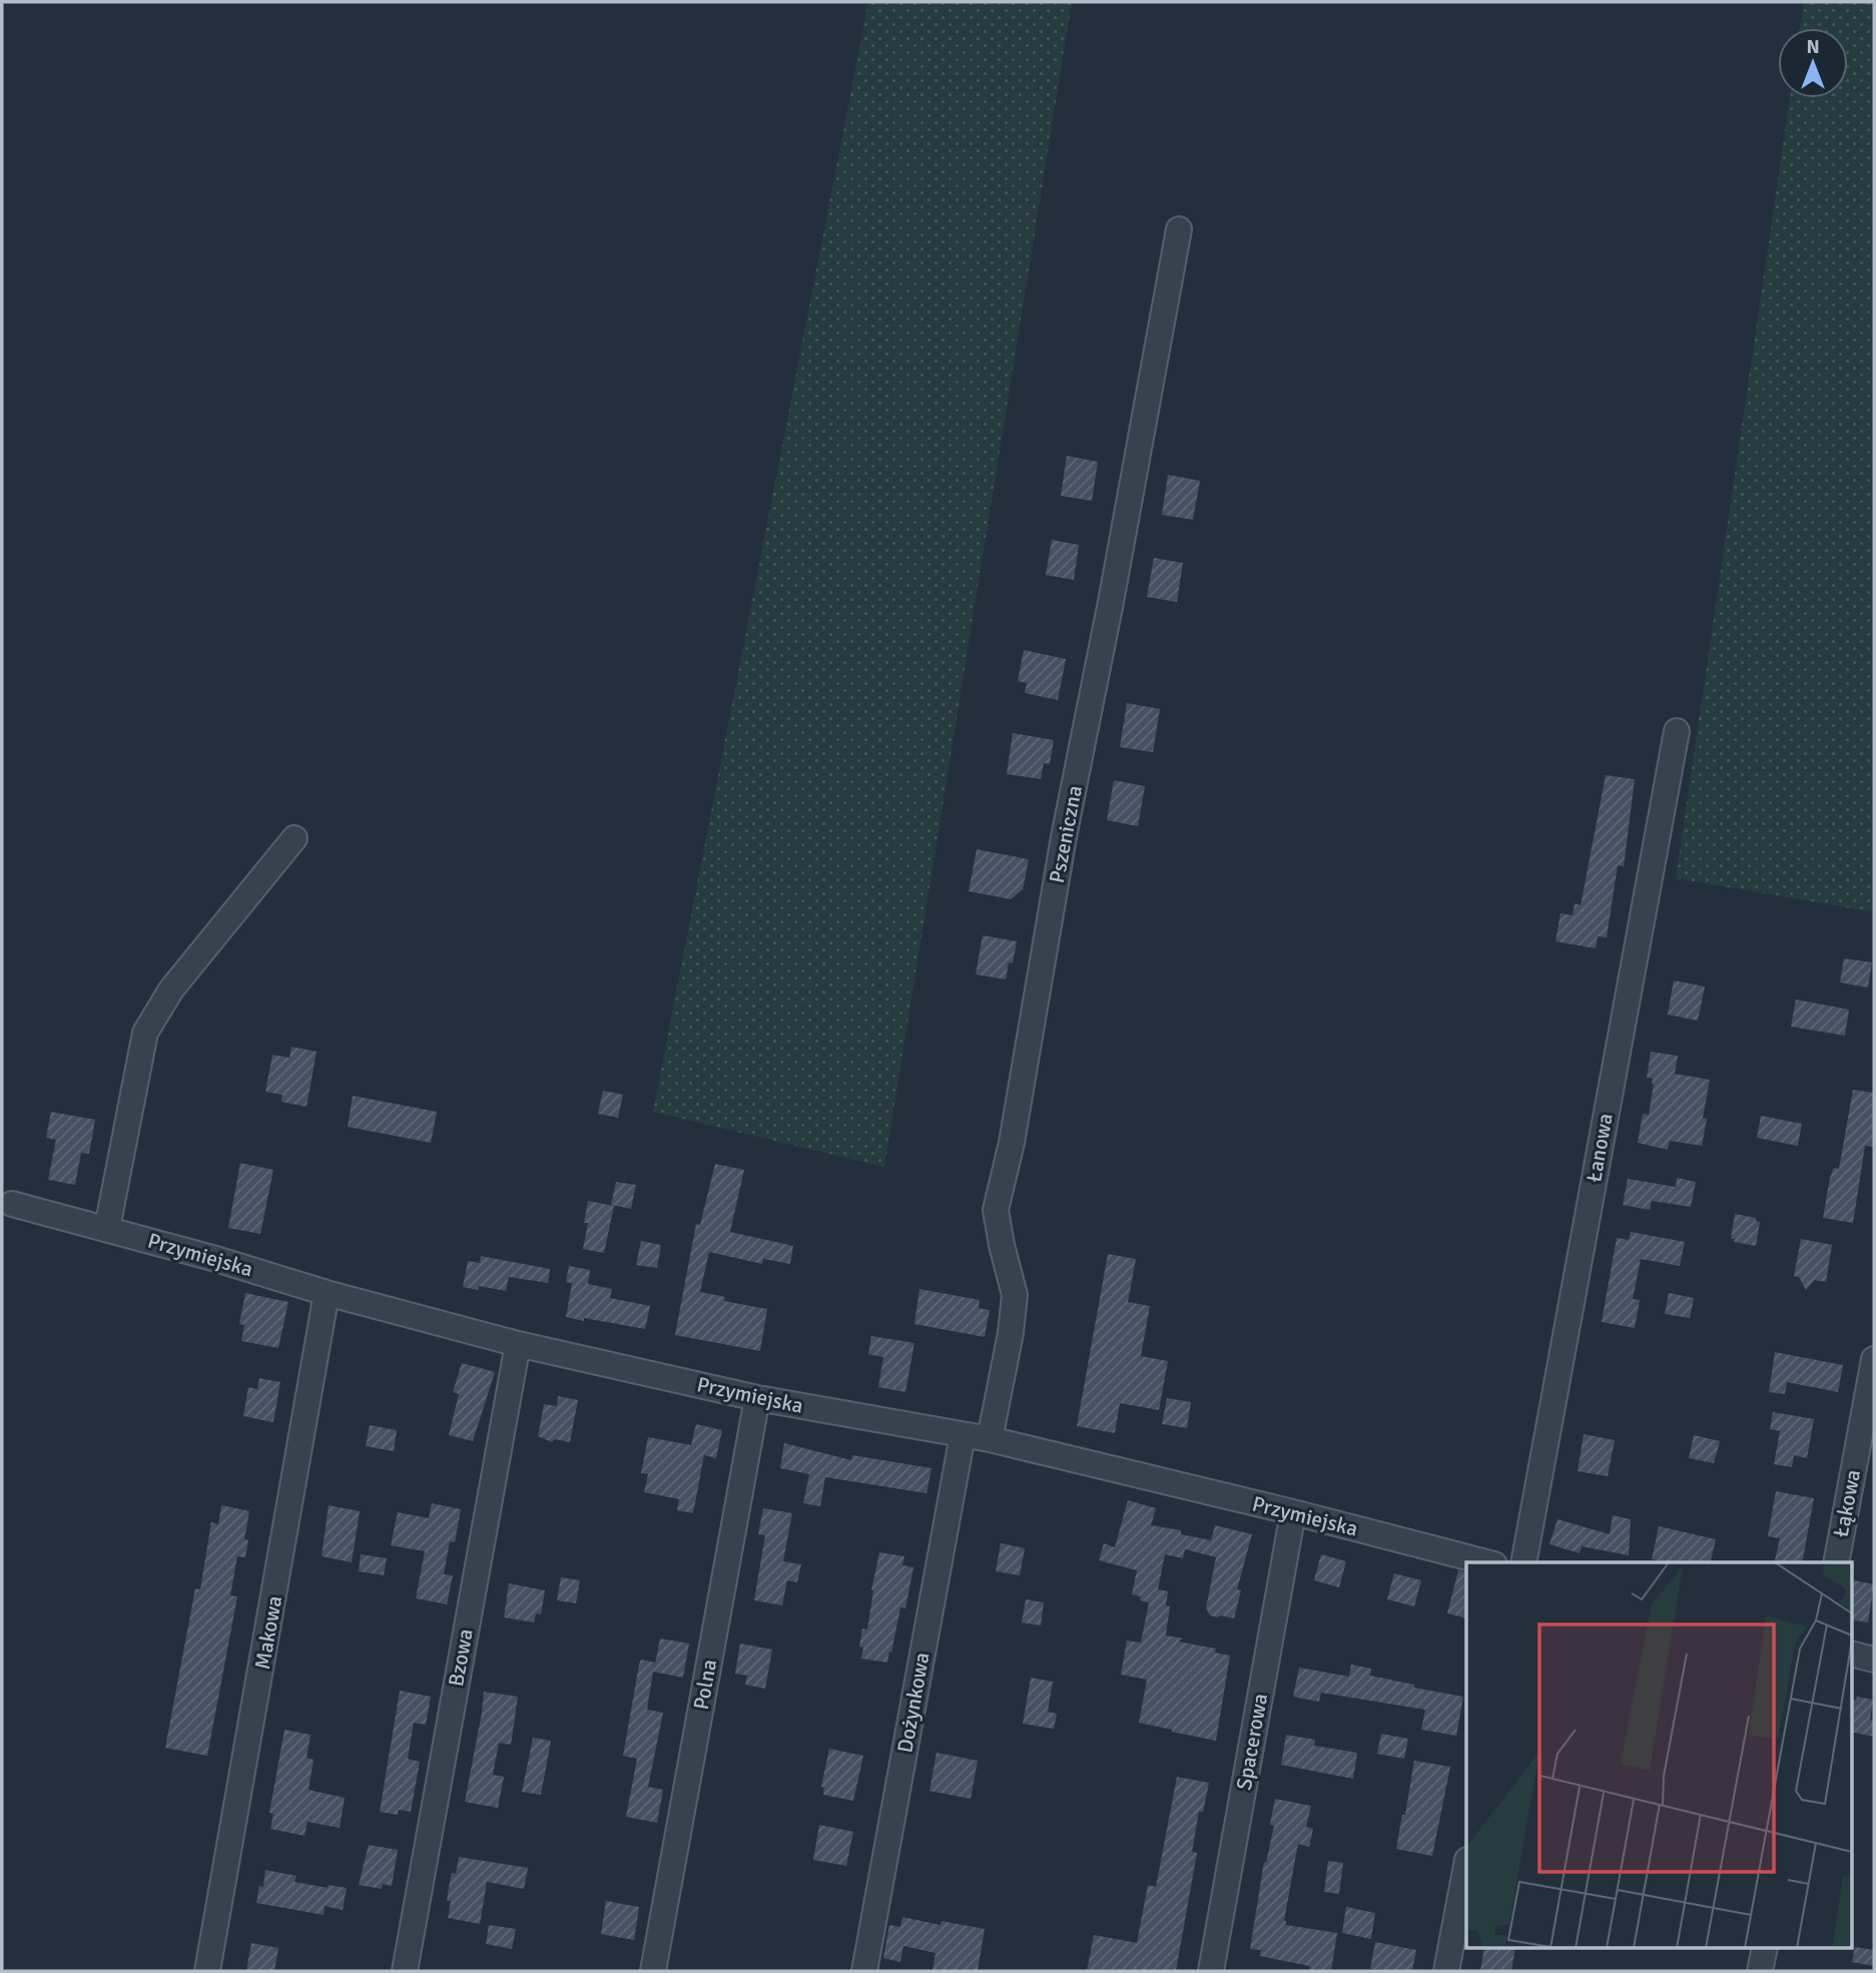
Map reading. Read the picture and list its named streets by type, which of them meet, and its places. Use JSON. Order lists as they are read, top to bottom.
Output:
{
  "streets": {
    "street": [
      "Pszeniczna",
      "Łanowa",
      "Przymiejska",
      "Łąkowa",
      "Makowa",
      "Bzowa",
      "Polna",
      "Dożynkowa",
      "Spacerowa"
    ]
  },
  "crossings": [
    ["Pszeniczna", "Przymiejska"],
    ["Przymiejska", "Makowa"],
    ["Przymiejska", "Bzowa"],
    ["Przymiejska", "Polna"],
    ["Przymiejska", "Dożynkowa"],
    ["Przymiejska", "Spacerowa"]
  ],
  "north": "top"
}
